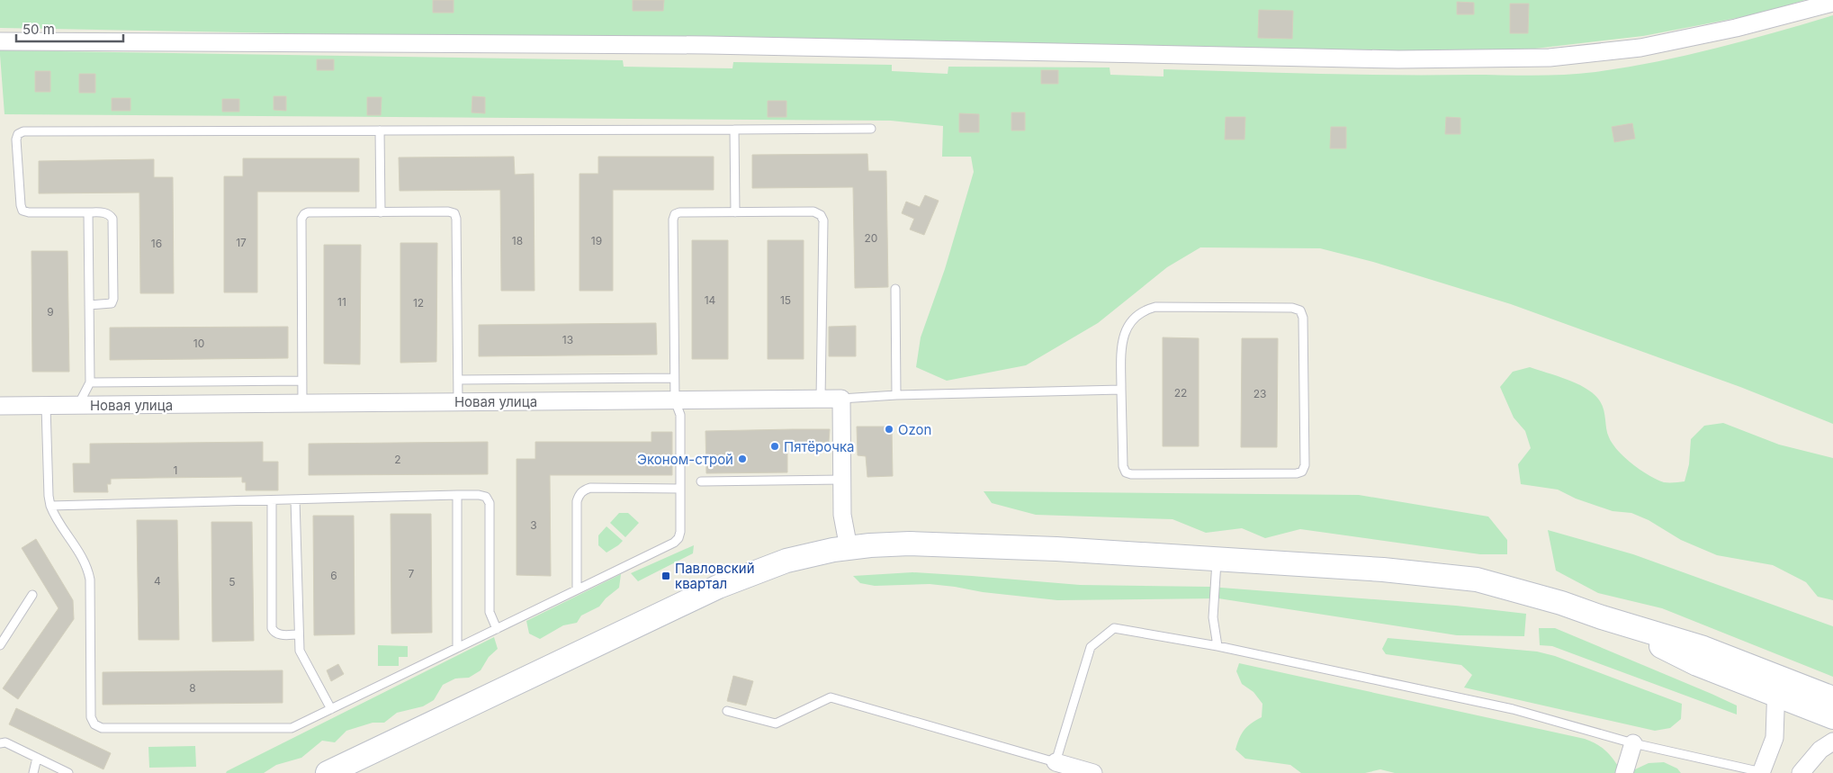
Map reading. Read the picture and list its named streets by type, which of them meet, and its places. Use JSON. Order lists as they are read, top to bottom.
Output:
{
  "streets": {
    "street": ["Новая улица"]
  },
  "places": {
    "other": ["Ozon", "Пятёрочка", "Эконом-строй"],
    "transit": ["Павловский квартал"]
  },
  "house_numbers": [
    "20",
    "18",
    "19",
    "17",
    "16",
    "14",
    "15",
    "11",
    "12",
    "9",
    "13",
    "10",
    "22",
    "23",
    "2",
    "1",
    "3",
    "7",
    "6",
    "4",
    "5",
    "8"
  ],
  "scale_bar": "50 m"
}
